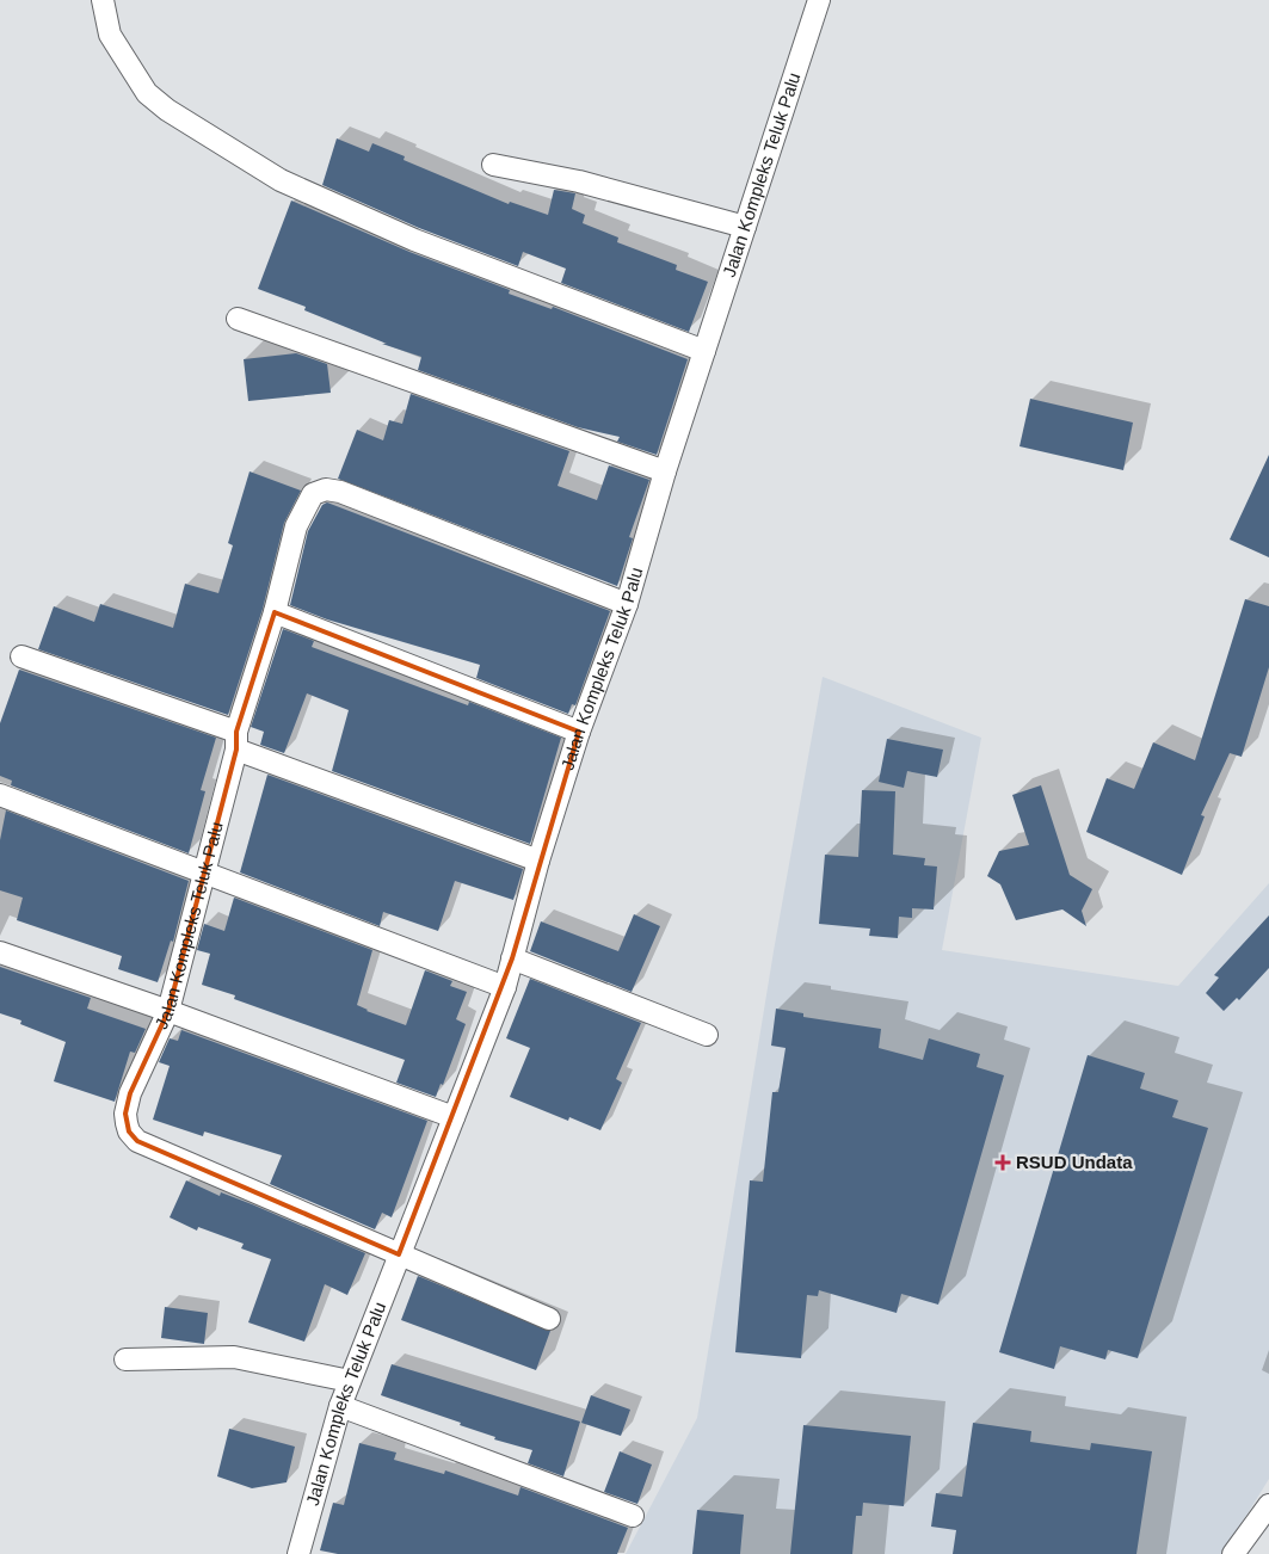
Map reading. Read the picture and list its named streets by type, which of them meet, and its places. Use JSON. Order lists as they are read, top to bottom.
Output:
{
  "streets": {
    "street": ["Jalan Kompleks Teluk Palu"]
  },
  "places": {
    "health": ["RSUD Undata"]
  }
}
